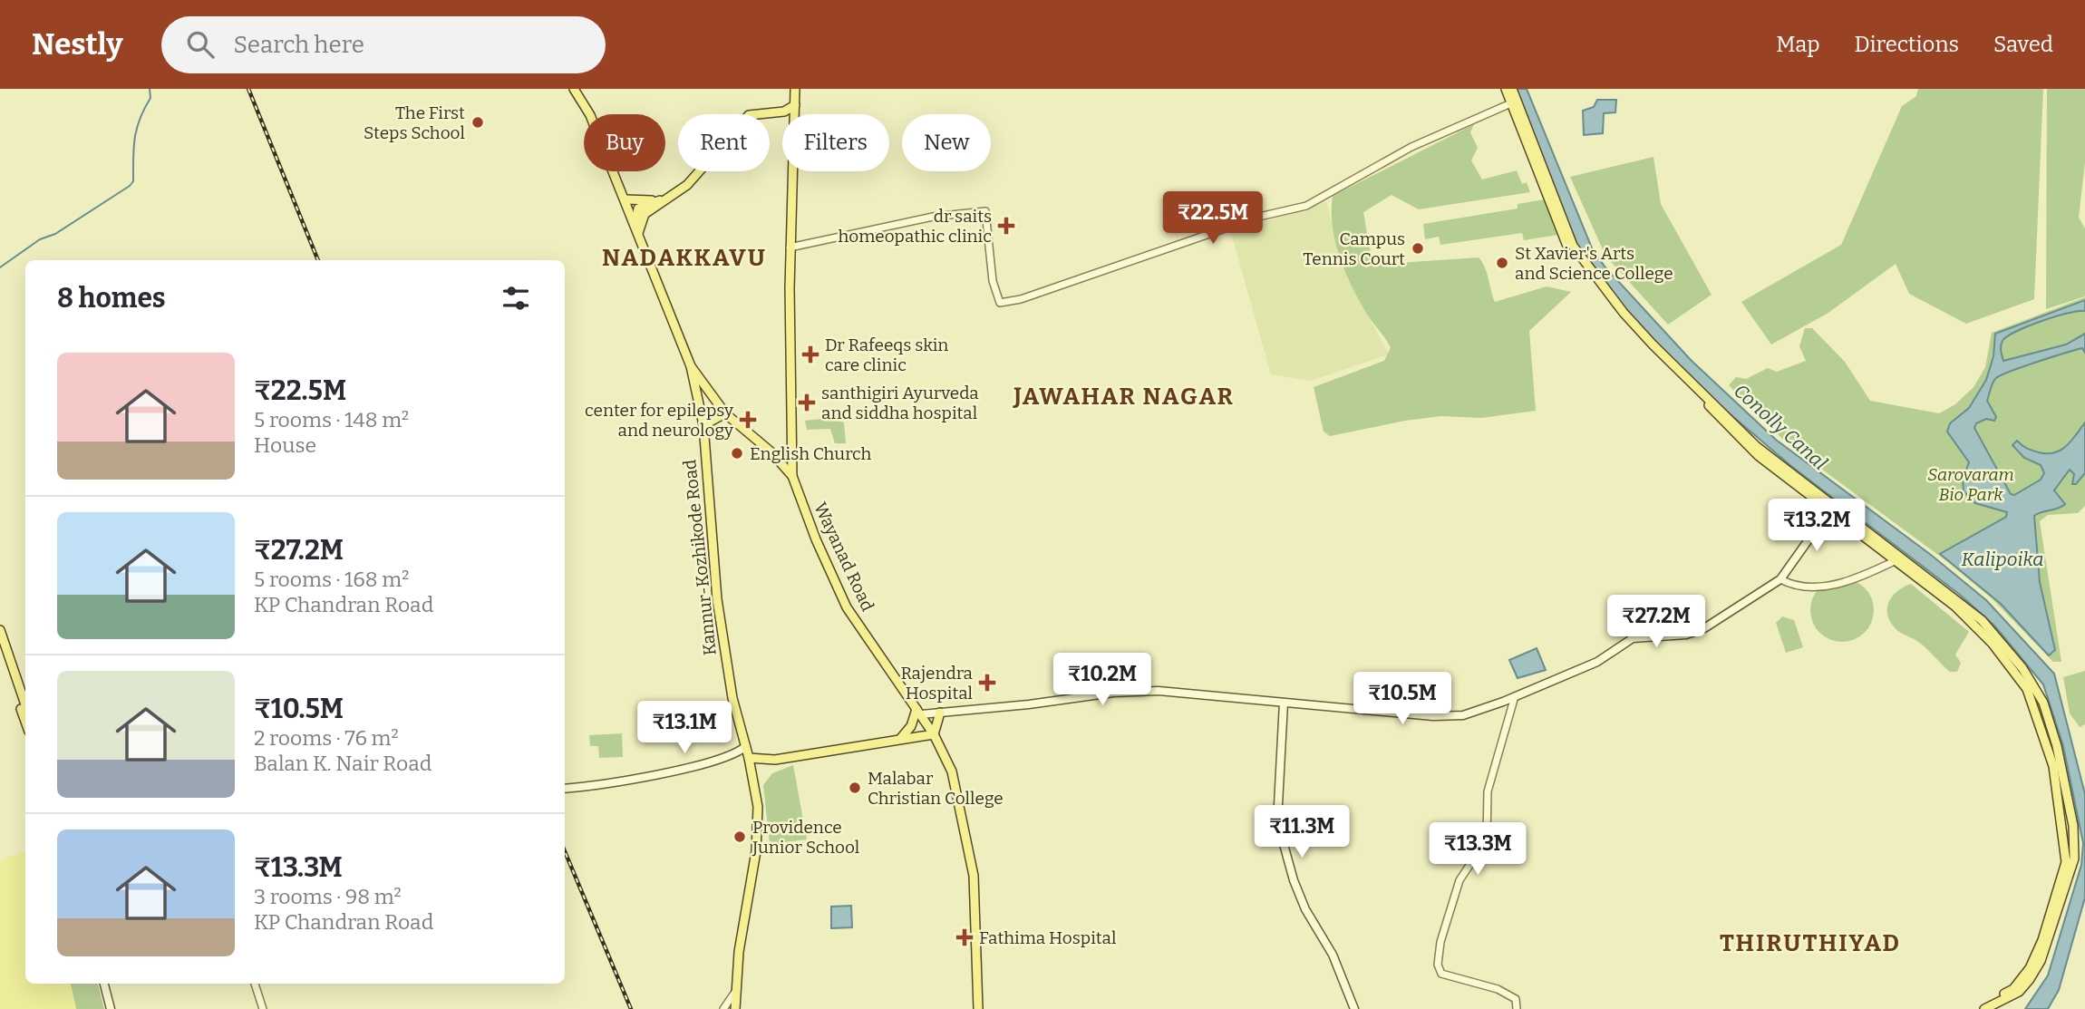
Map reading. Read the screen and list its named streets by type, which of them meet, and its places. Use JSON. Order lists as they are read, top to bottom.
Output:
{
  "streets": {
    "main road": ["Wayanad Road", "Kannur-Kozhikode Road"]
  },
  "districts": ["NADAKKAVU", "JAWAHAR NAGAR", "THIRUTHIYAD"],
  "water": ["Conolly Canal", "Kalipoika"],
  "parks": ["Sarovaram Bio Park"],
  "places": {
    "other": [
      "The First Steps School",
      "Campus Tennis Court",
      "St Xavier's Arts and Science College",
      "English Church",
      "Malabar Christian College",
      "Providence Junior School"
    ],
    "health": [
      "dr saits homeopathic clinic",
      "Dr Rafeeqs skin care clinic",
      "santhigiri Ayurveda and siddha hospital",
      "center for epilepsy and neurology",
      "Rajendra Hospital",
      "Fathima Hospital"
    ]
  },
  "page": {
    "header": "Nestly",
    "search": "Search here",
    "nav": ["Map", "Directions", "Saved"],
    "chip": [
      "Buy",
      "Rent",
      "Filters",
      "New"
    ],
    "price": [
      "₹22.5M",
      "₹13.2M",
      "₹27.2M",
      "₹10.2M",
      "₹10.5M",
      "₹13.1M",
      "₹11.3M",
      "₹13.3M"
    ],
    "heading": "8 homes",
    "list": [
      {
        "name": "₹22.5M",
        "note": "5 rooms · 148 m² · House"
      },
      {
        "name": "₹27.2M",
        "note": "5 rooms · 168 m² · KP Chandran Road"
      },
      {
        "name": "₹10.5M",
        "note": "2 rooms · 76 m² · Balan K. Nair Road"
      },
      {
        "name": "₹13.3M",
        "note": "3 rooms · 98 m² · KP Chandran Road"
      }
    ]
  }
}
